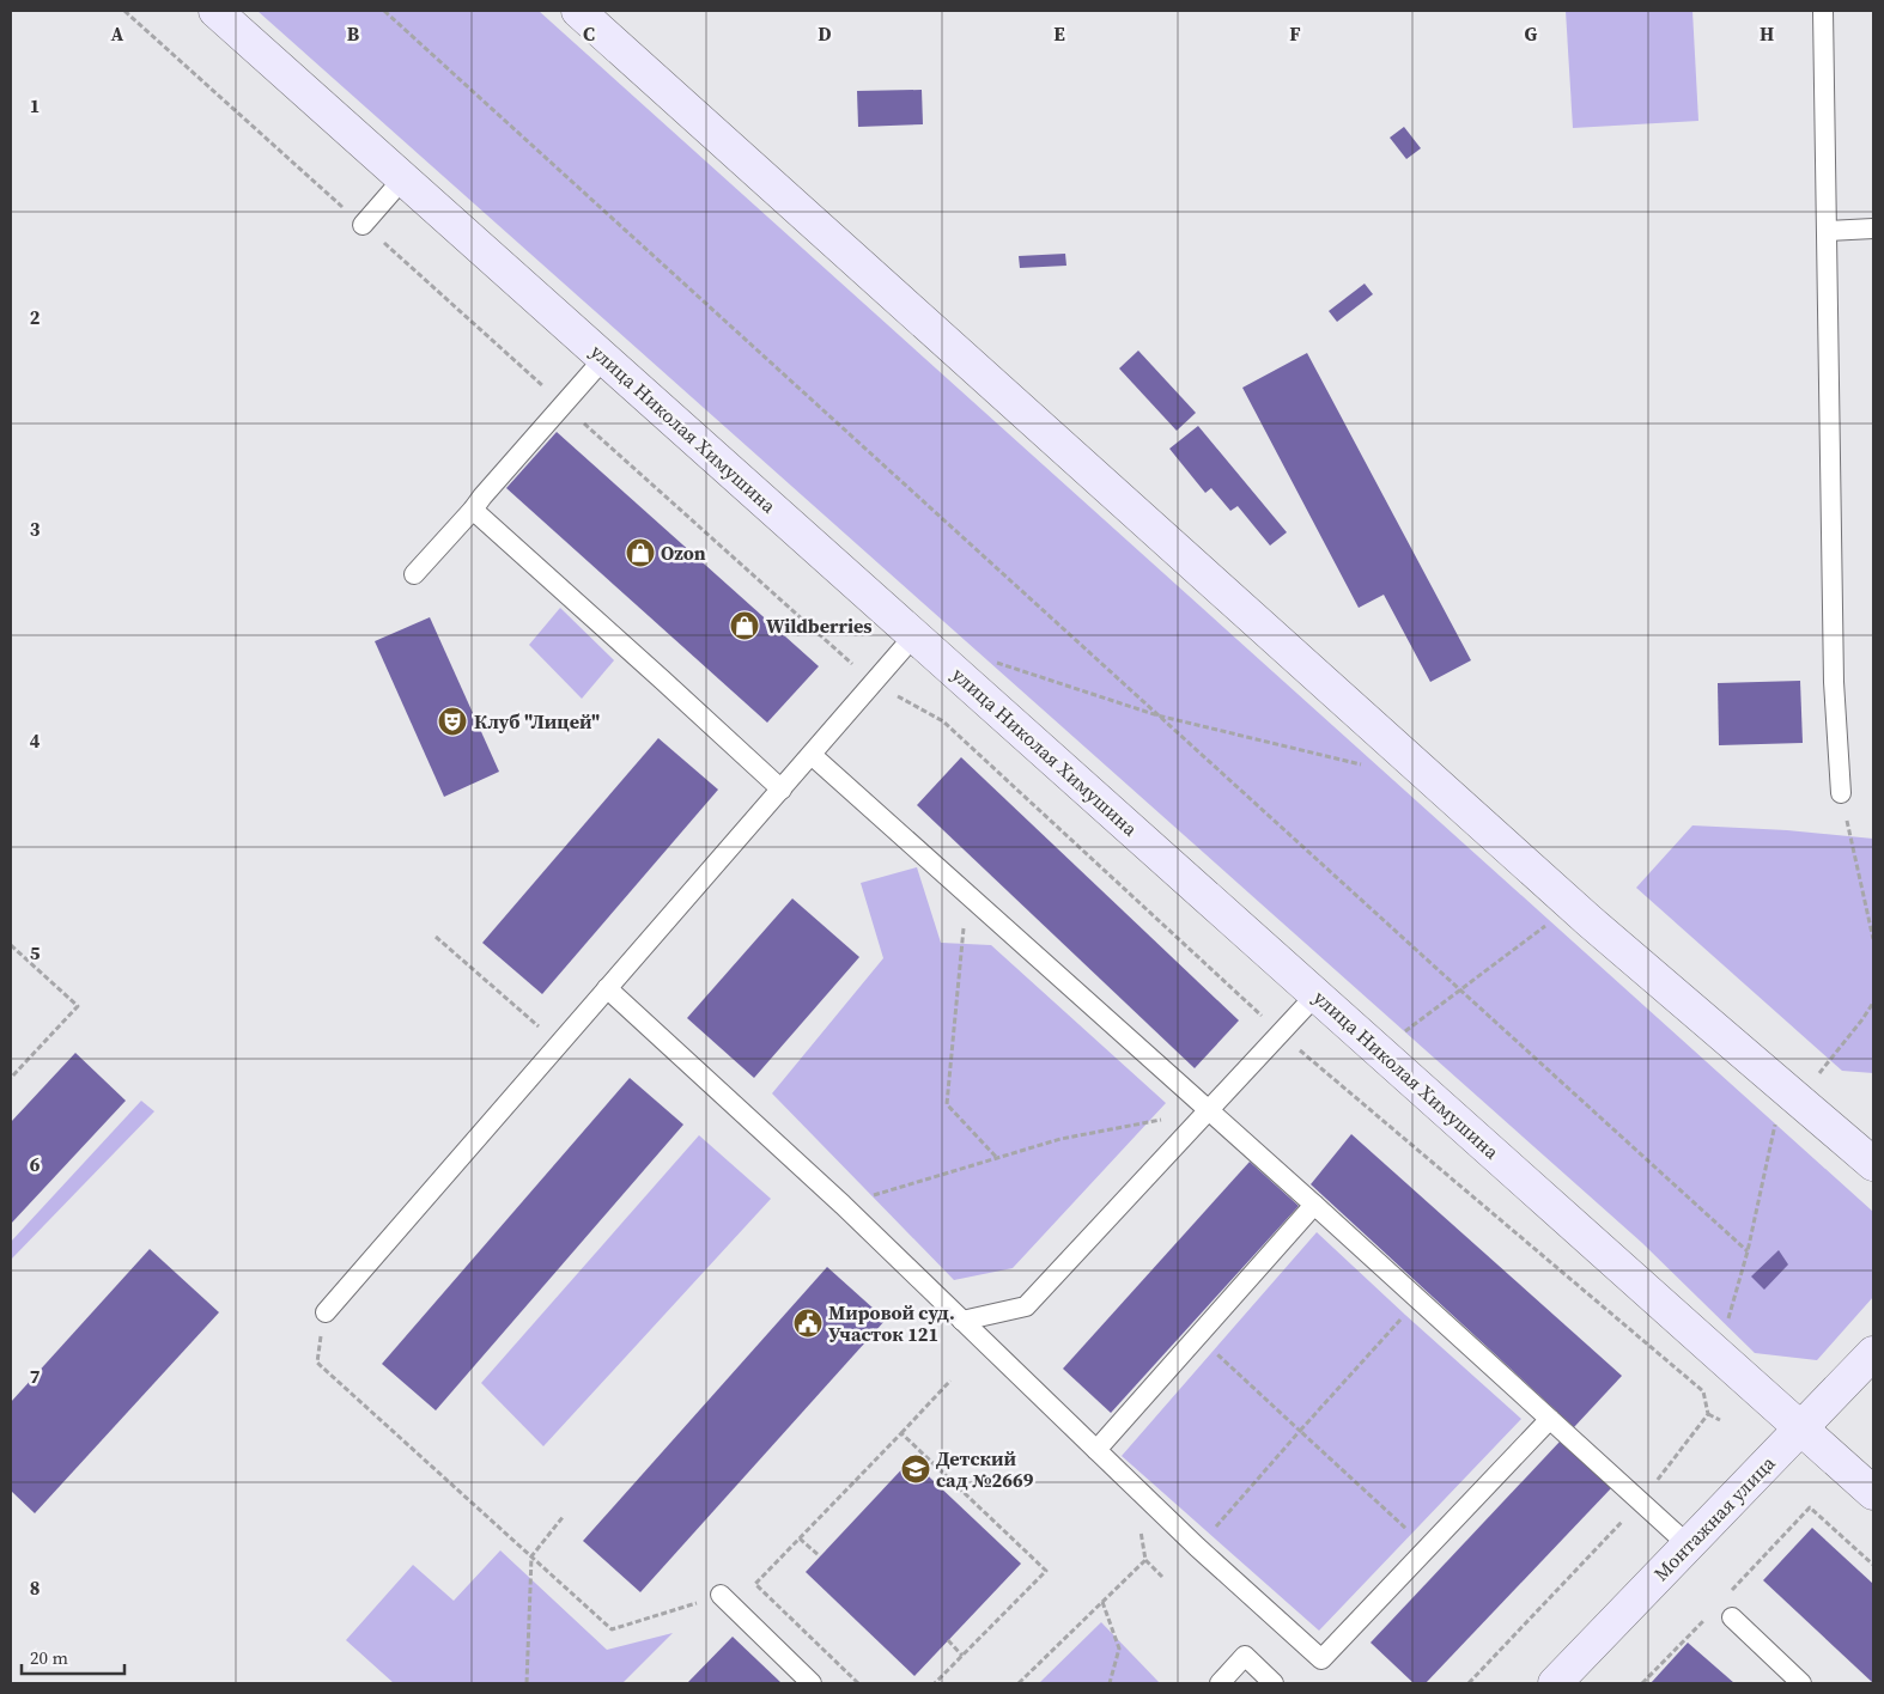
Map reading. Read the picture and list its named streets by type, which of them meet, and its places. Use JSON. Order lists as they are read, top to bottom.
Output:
{
  "streets": {
    "street": ["улица Николая Химушина", "Монтажная улица"]
  },
  "crossings": [
    ["улица Николая Химушина", "Монтажная улица"]
  ],
  "places": {
    "shop": ["Ozon", "Wildberries"],
    "theatre": ["Клуб \"Лицей\""],
    "public building": ["Мировой суд. Участок 121"],
    "school or university": ["Детский сад №2669"]
  },
  "scale_bar": "20 m",
  "grid": {
    "columns": [
      "A",
      "B",
      "C",
      "D",
      "E",
      "F",
      "G",
      "H"
    ],
    "rows": [
      "1",
      "2",
      "3",
      "4",
      "5",
      "6",
      "7",
      "8"
    ]
  }
}
